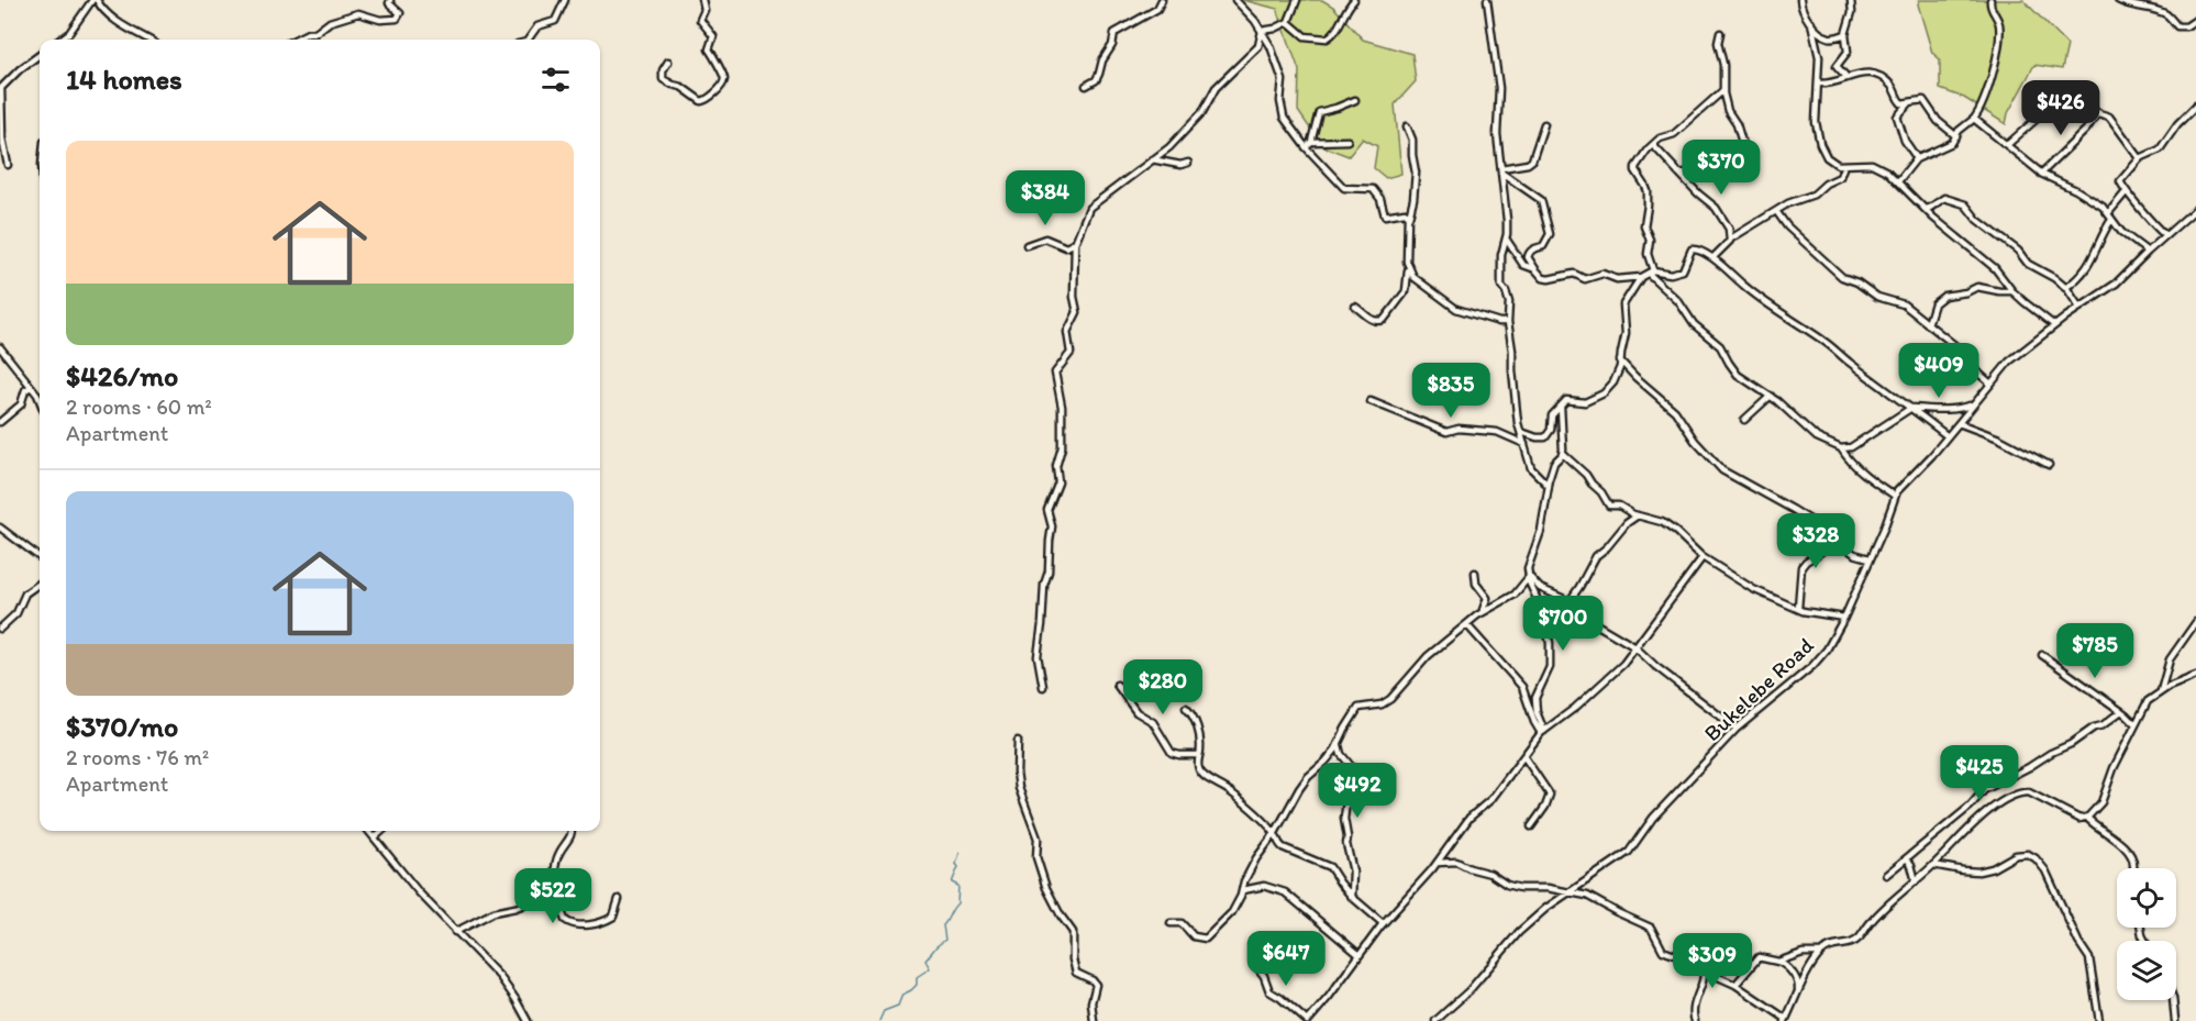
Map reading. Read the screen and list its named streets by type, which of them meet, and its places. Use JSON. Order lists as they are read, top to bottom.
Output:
{
  "streets": {
    "street": ["Bukelebe Road"]
  },
  "page": {
    "heading": "14 homes",
    "price": [
      "$426",
      "$370",
      "$384",
      "$409",
      "$835",
      "$328",
      "$700",
      "$785",
      "$280",
      "$425",
      "$492",
      "$522",
      "$647",
      "$309"
    ],
    "list": [
      {
        "name": "$426/mo",
        "note": "2 rooms · 60 m² · Apartment"
      },
      {
        "name": "$370/mo",
        "note": "2 rooms · 76 m² · Apartment"
      }
    ]
  }
}
